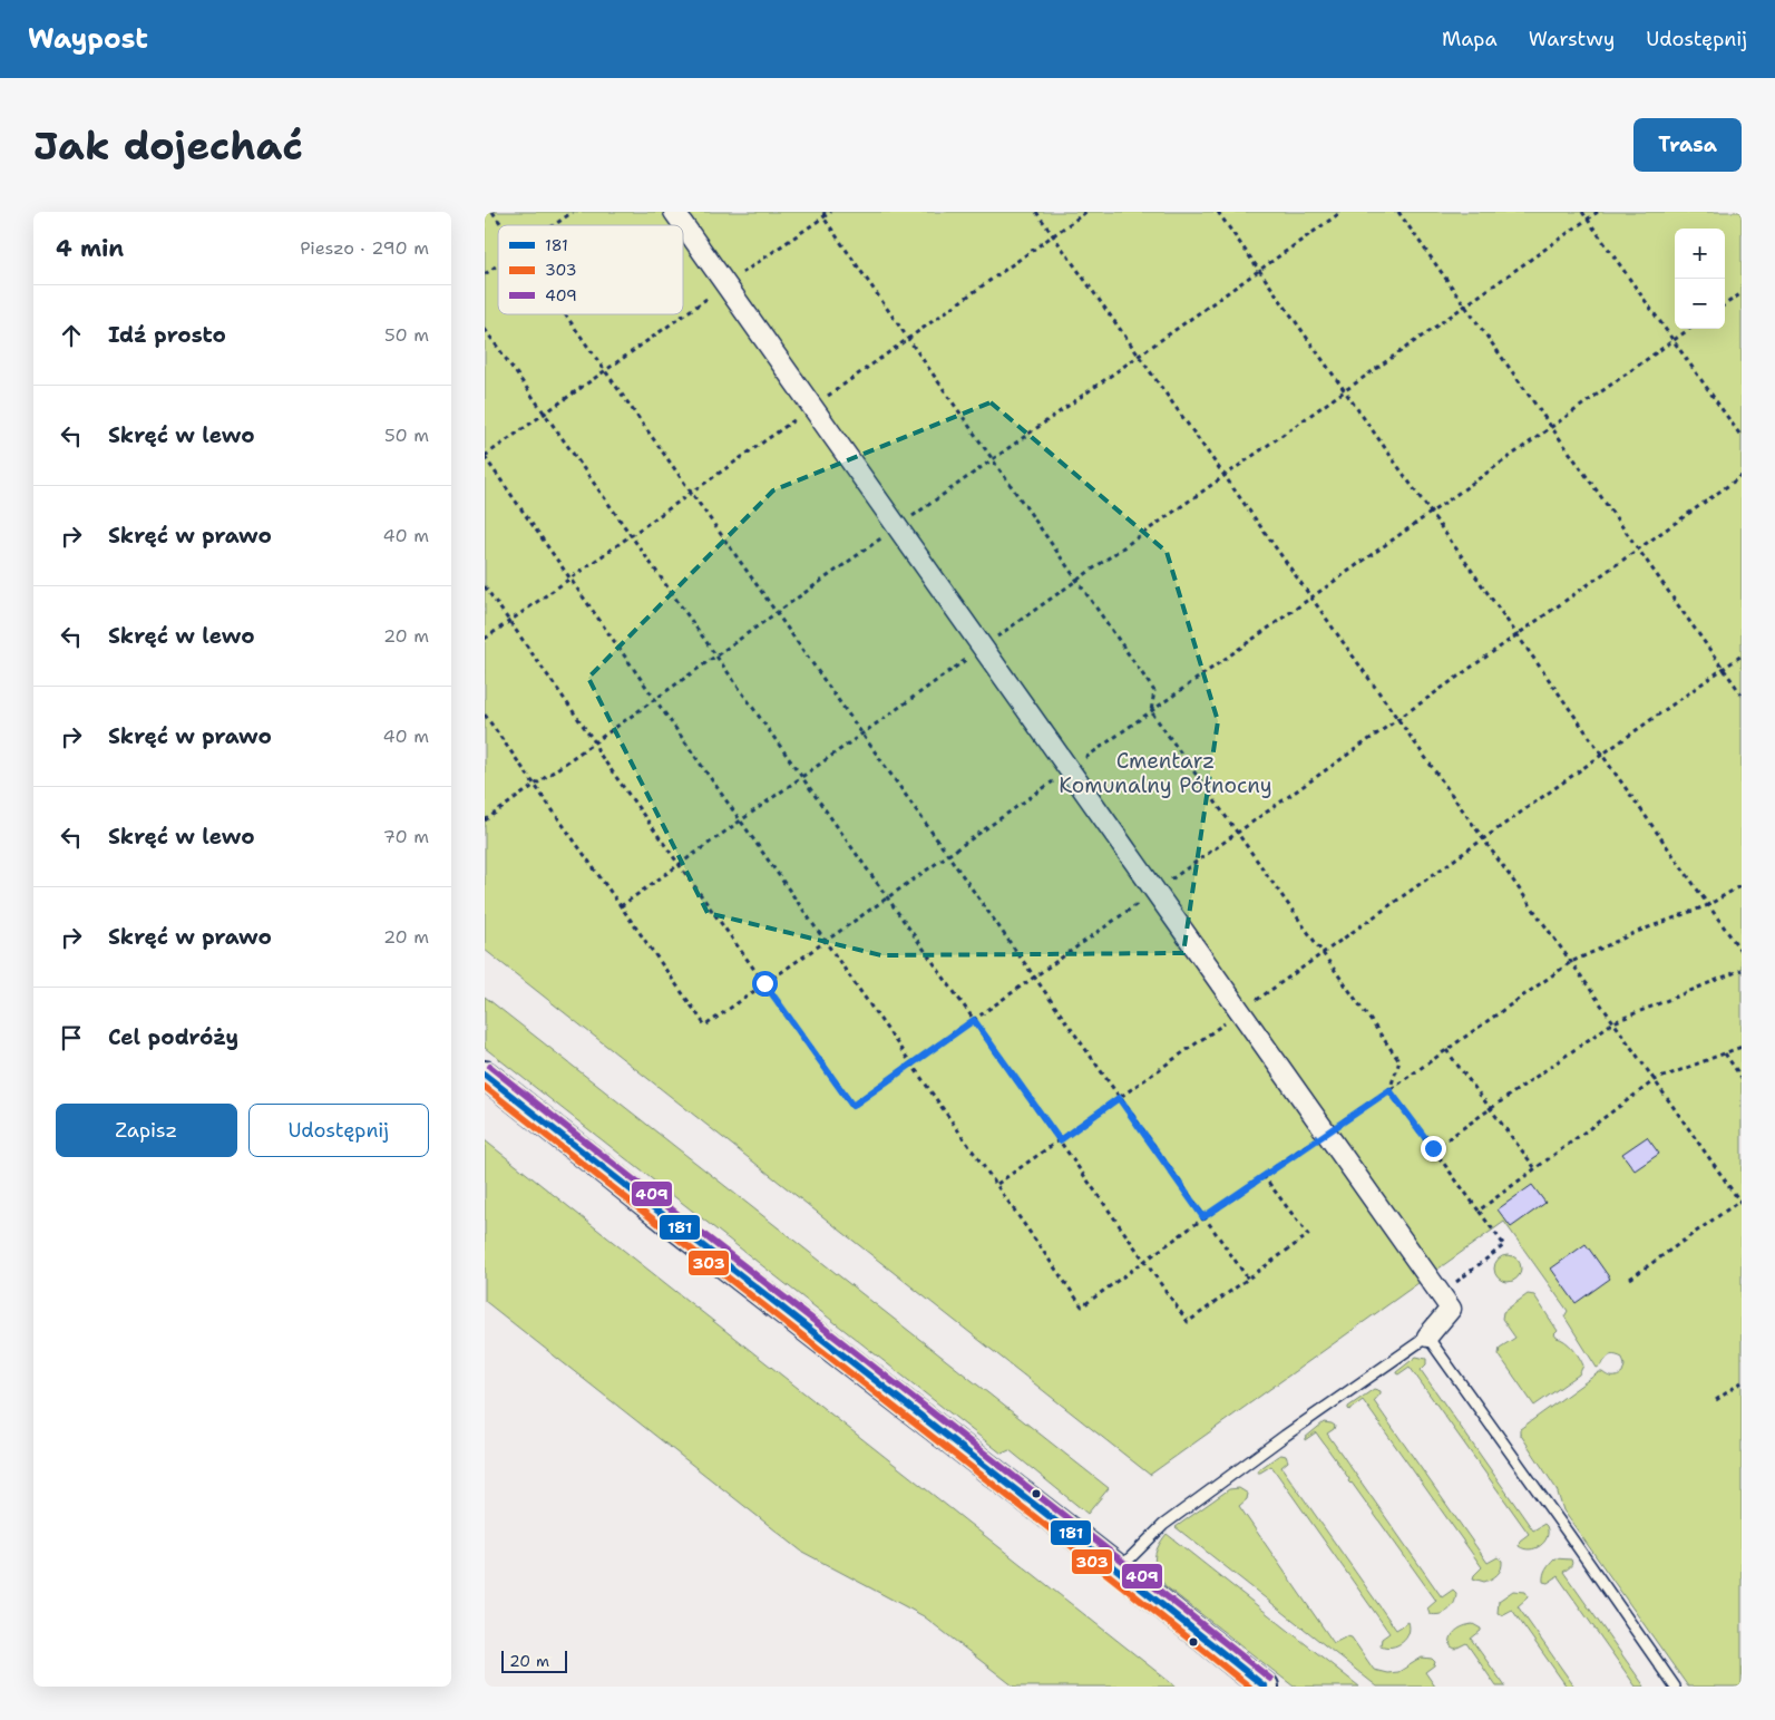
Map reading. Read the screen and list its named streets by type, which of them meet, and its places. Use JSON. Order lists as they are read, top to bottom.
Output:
{
  "parks": ["Cmentarz Komunalny Północny"],
  "lines": ["transit line 409", "transit line 181", "transit line 303"],
  "legend": ["181", "303", "409"],
  "scale_bar": "20 m",
  "page": {
    "header": "Waypost",
    "nav": ["Mapa", "Warstwy", "Udostępnij"],
    "buttons": [
      "Trasa",
      ["Zapisz", "Udostępnij"]
    ],
    "title": "Jak dojechać",
    "heading": ["4 min", "Pieszo · 290 m"],
    "map_buttons": ["+", "−"],
    "list": [
      ["Idź prosto", "50 m"],
      ["Skręć w lewo", "50 m"],
      ["Skręć w prawo", "40 m"],
      ["Skręć w lewo", "20 m"],
      ["Skręć w prawo", "40 m"],
      ["Skręć w lewo", "70 m"],
      ["Skręć w prawo", "20 m"],
      "Cel podróży"
    ],
    "scale": "20 m"
  }
}
